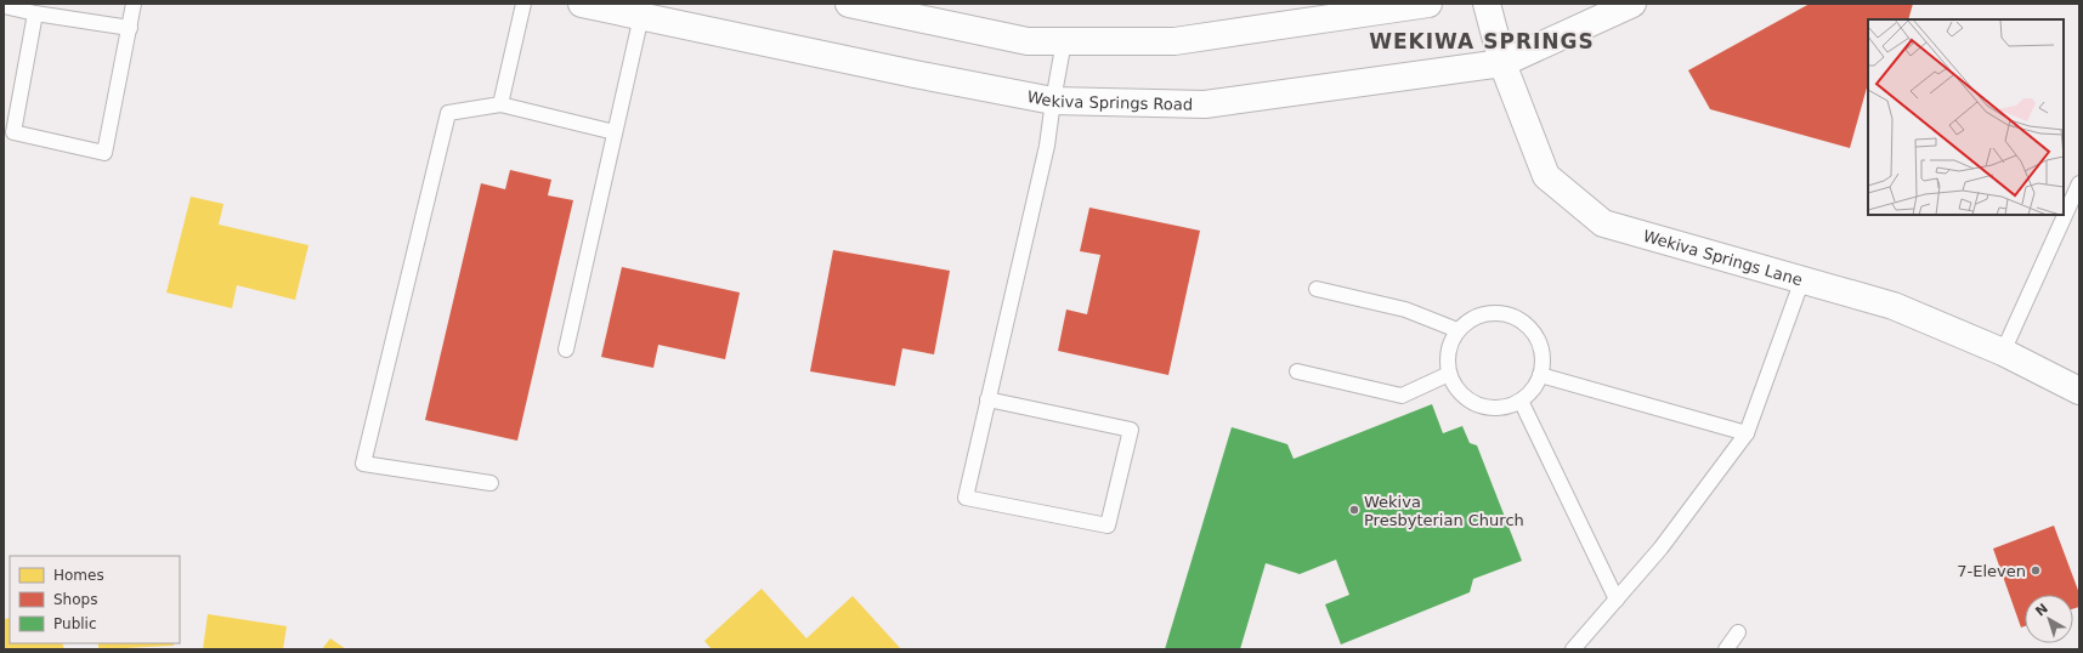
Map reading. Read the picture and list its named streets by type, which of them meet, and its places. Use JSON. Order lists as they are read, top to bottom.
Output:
{
  "streets": {
    "main road": ["Wekiva Springs Road", "Wekiva Springs Lane"]
  },
  "crossings": [
    ["Wekiva Springs Road", "Wekiva Springs Lane"]
  ],
  "districts": ["WEKIWA SPRINGS"],
  "places": ["Wekiva Presbyterian Church", "7-Eleven"],
  "legend": ["Homes", "Shops", "Public"],
  "north": "top left"
}
